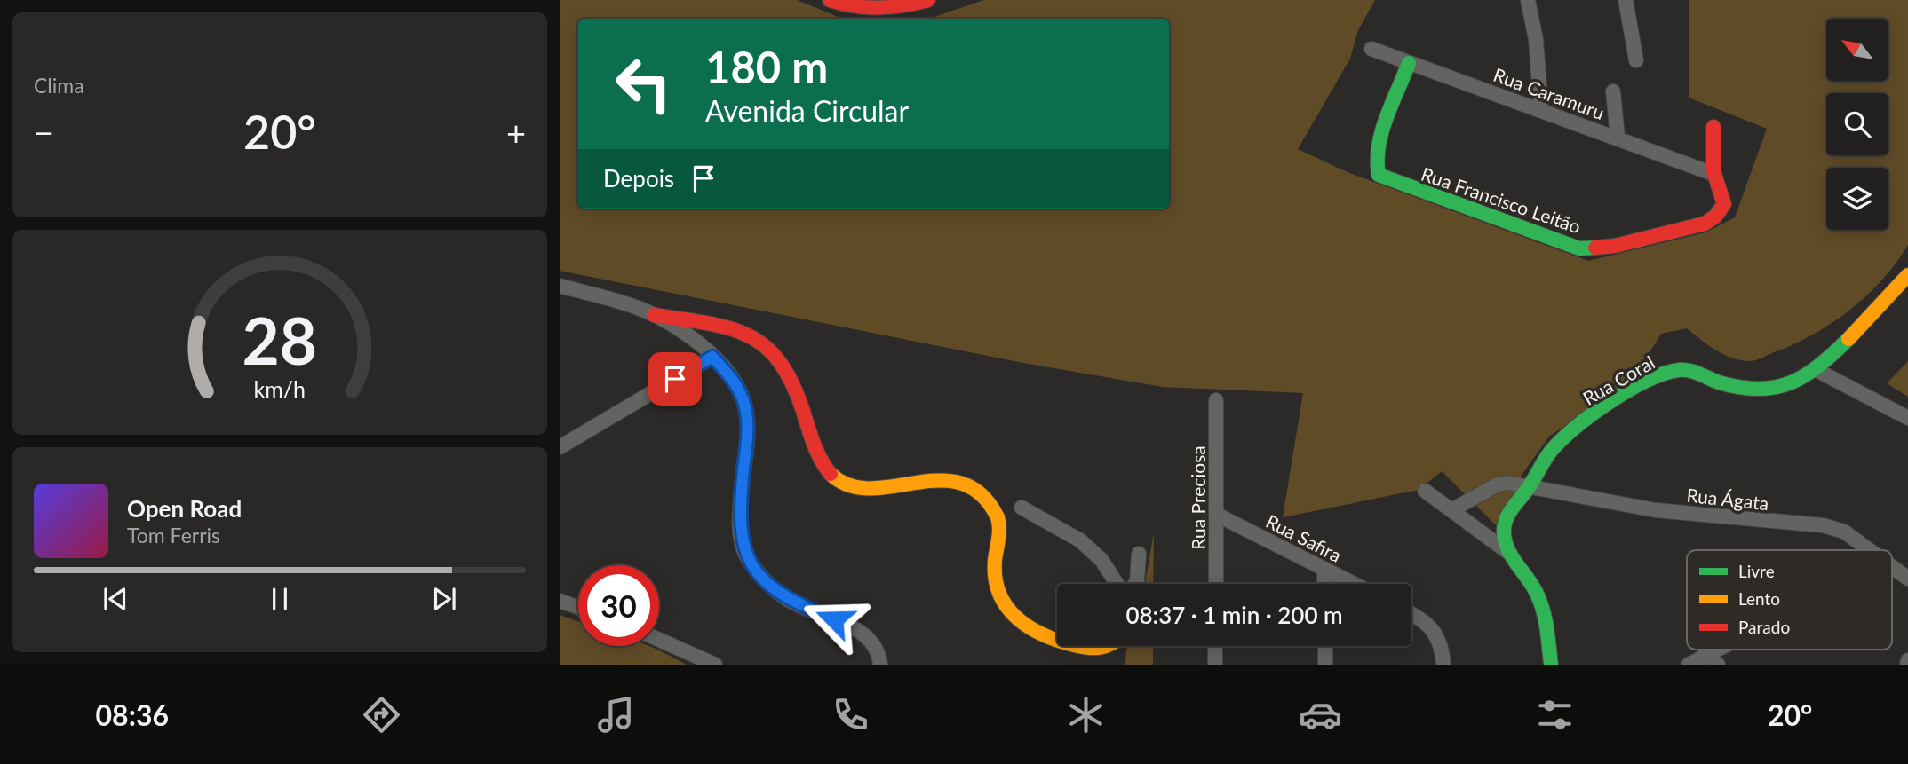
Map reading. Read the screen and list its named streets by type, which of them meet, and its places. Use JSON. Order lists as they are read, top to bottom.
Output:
{
  "streets": {
    "street": [
      "Rua Caramuru",
      "Rua Francisco Leitão",
      "Rua Coral",
      "Rua Preciosa",
      "Rua Ágata",
      "Rua Safira"
    ]
  },
  "crossings": [
    ["Rua Caramuru", "Rua Francisco Leitão"],
    ["Rua Coral", "Rua Ágata"],
    ["Rua Preciosa", "Rua Safira"]
  ],
  "legend": ["Livre", "Lento", "Parado"],
  "north": "top left",
  "page": {
    "tile": "Clima",
    "turn": ["180 m", "Avenida Circular"],
    "heat": ["−", "20°", "+"],
    "then": "Depois",
    "song": ["Open Road", "Tom Ferris"],
    "limit": "30",
    "trip": "08:37 · 1 min · 200 m",
    "tabs": ["08:36", "20°"],
    "gauge": ["28", "km/h"]
  }
}
